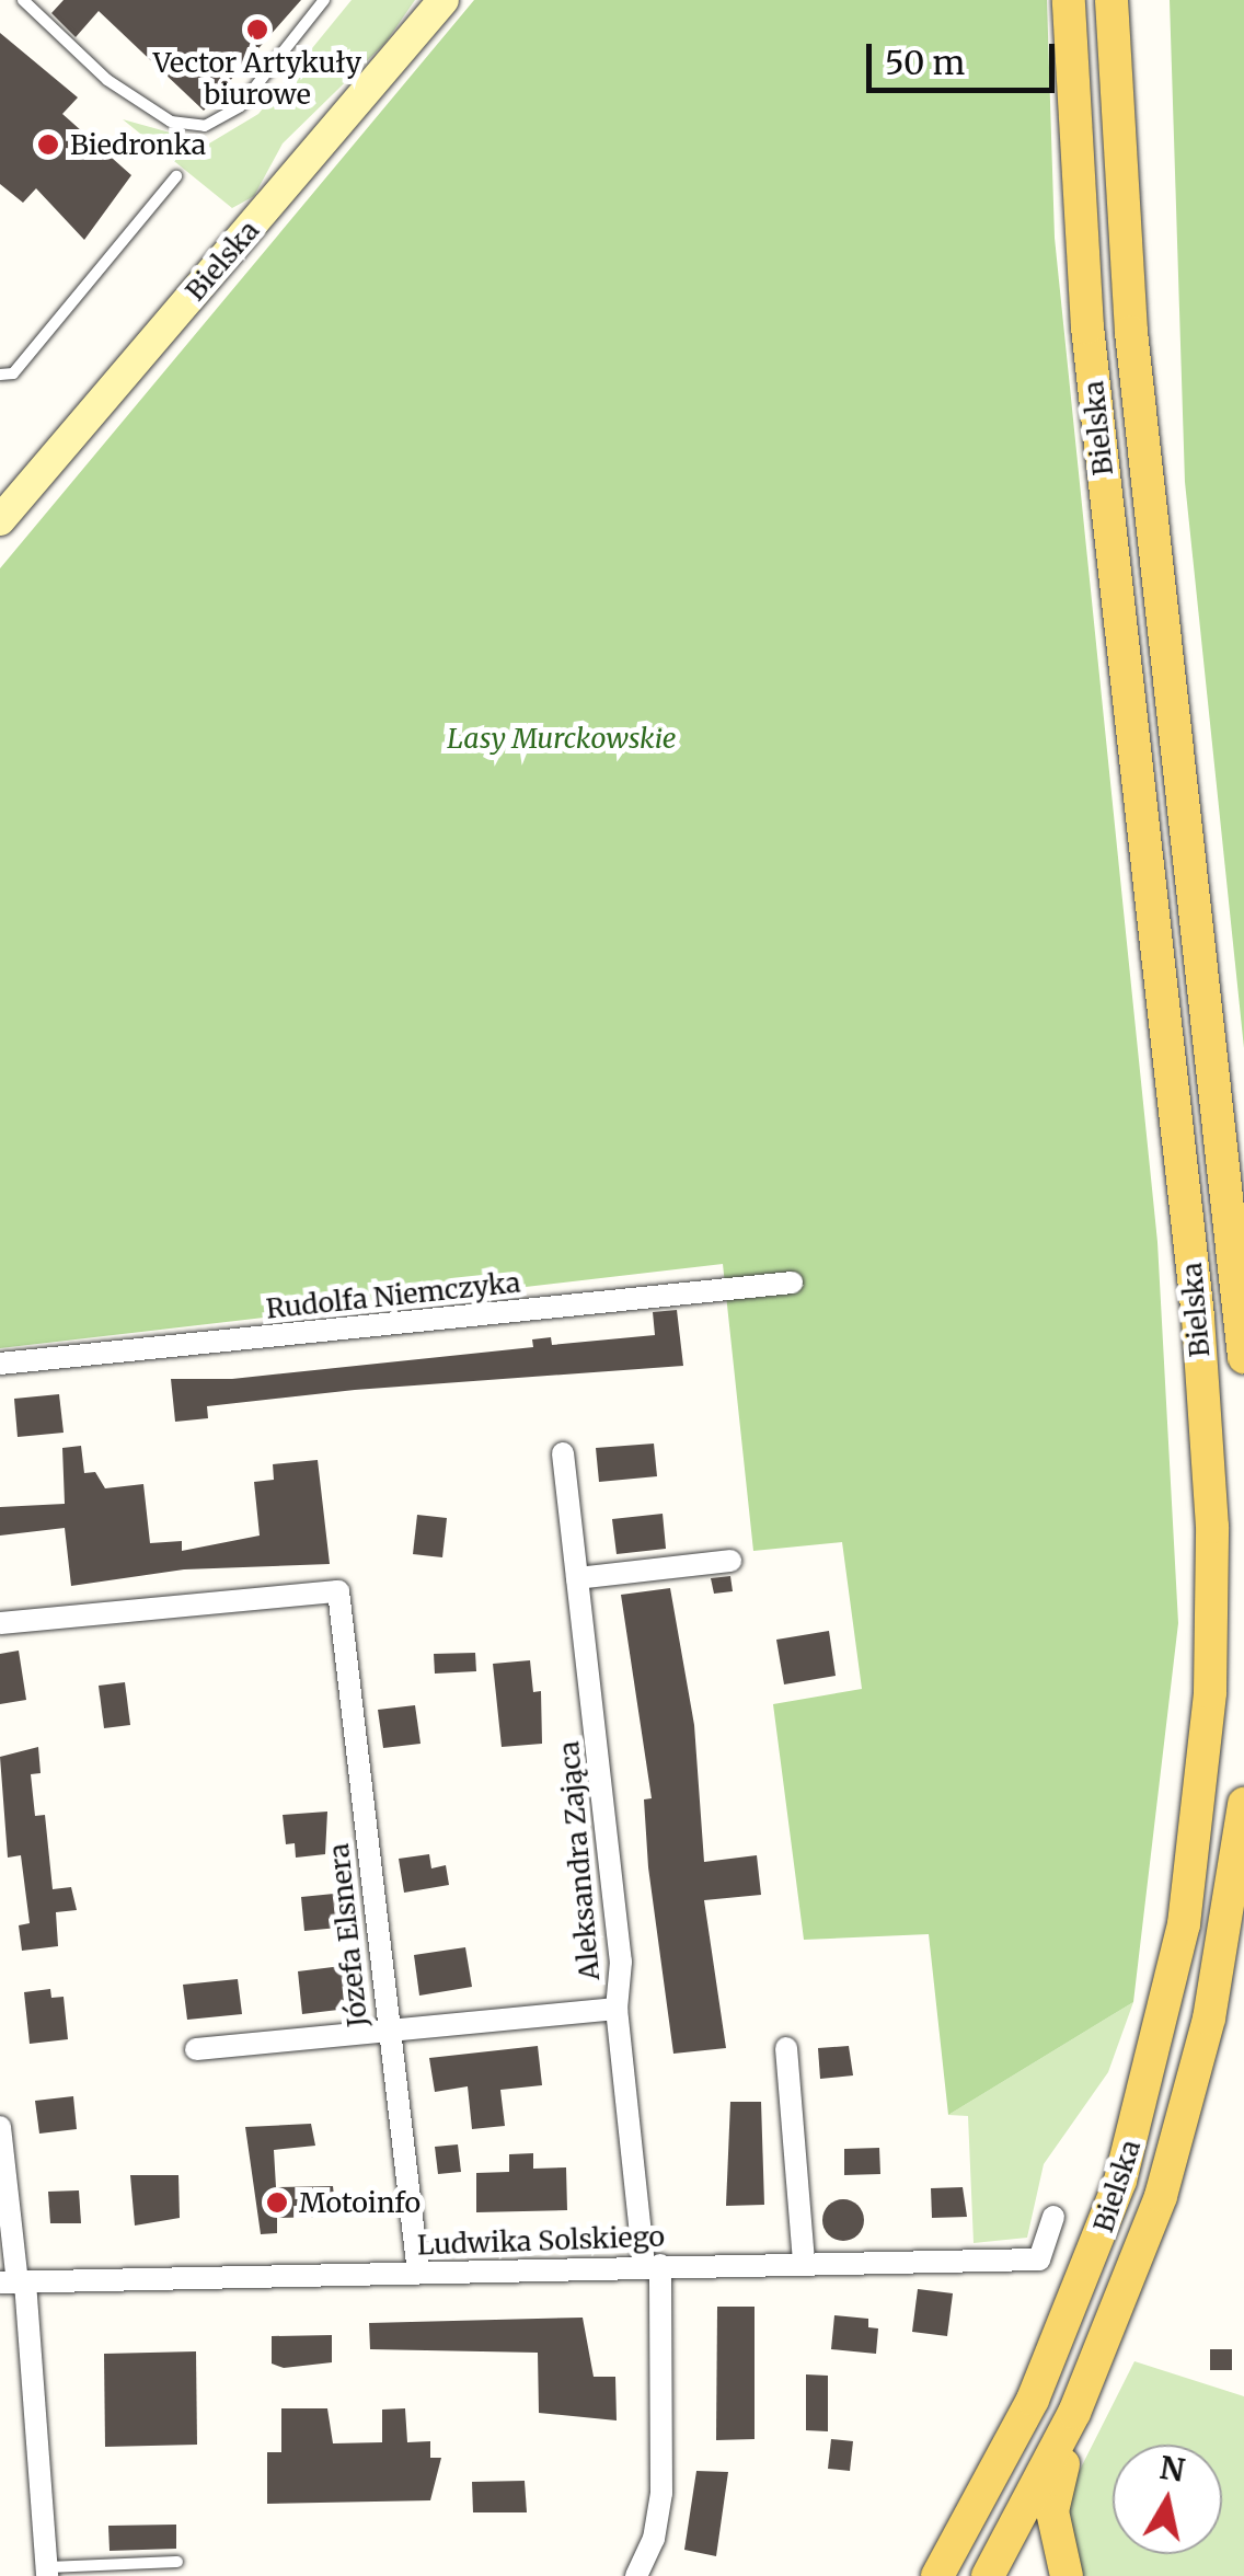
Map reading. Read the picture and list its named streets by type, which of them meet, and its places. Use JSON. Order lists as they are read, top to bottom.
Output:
{
  "streets": {
    "main road": ["Bielska"],
    "street": [
      "Rudolfa Niemczyka",
      "Aleksandra Zająca",
      "Józefa Elsnera",
      "Ludwika Solskiego"
    ]
  },
  "crossings": [
    ["Aleksandra Zająca", "Ludwika Solskiego"],
    ["Józefa Elsnera", "Ludwika Solskiego"]
  ],
  "parks": ["Lasy Murckowskie"],
  "places": ["Vector Artykuły biurowe", "Biedronka", "Motoinfo"],
  "scale_bar": "50 m",
  "north": "top"
}
